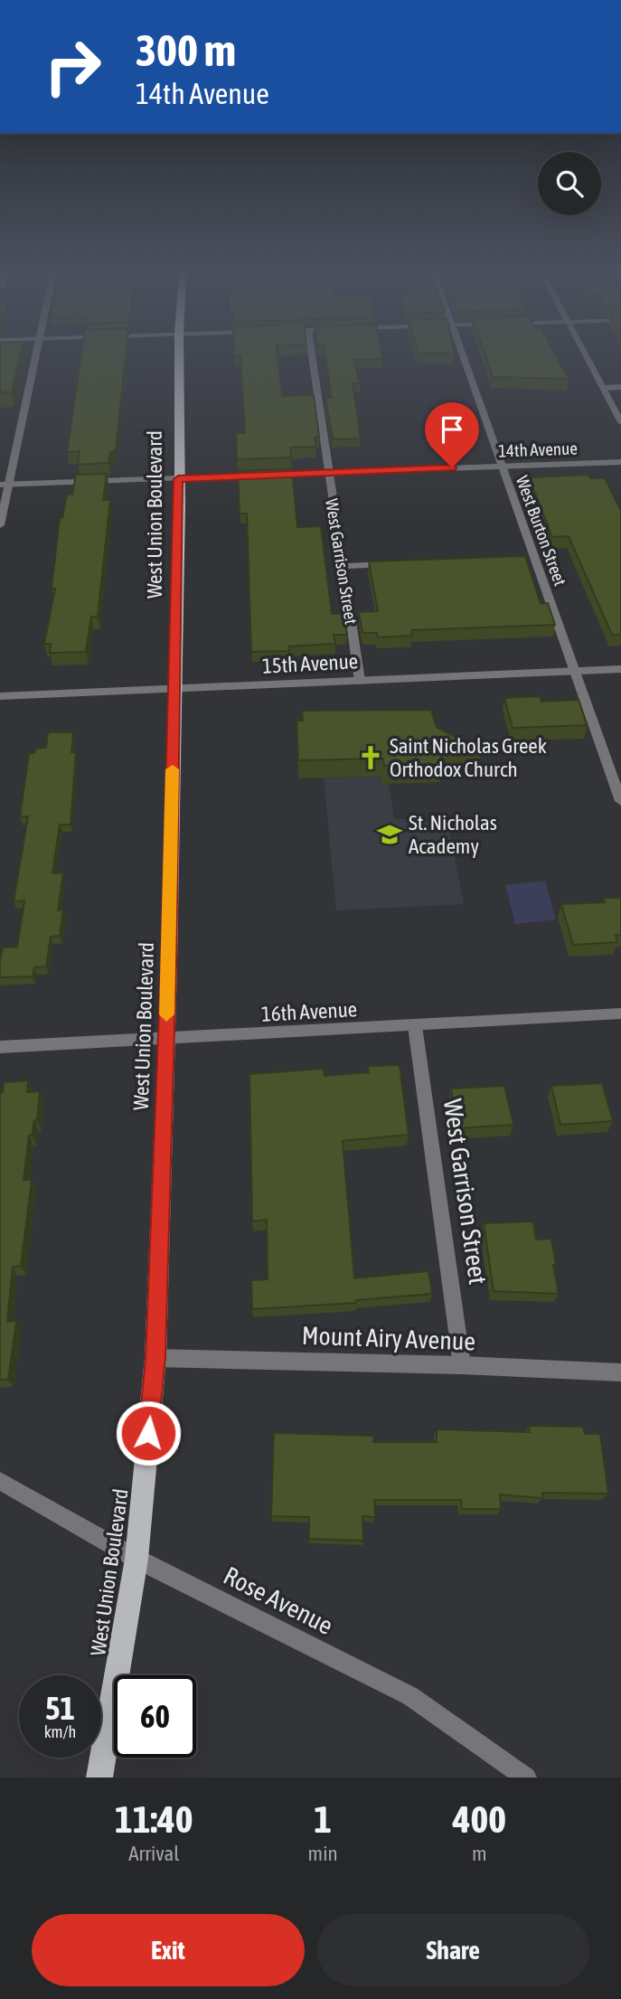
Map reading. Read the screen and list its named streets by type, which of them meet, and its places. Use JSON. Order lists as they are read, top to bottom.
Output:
{
  "streets": {
    "main road": ["West Union Boulevard"],
    "street": [
      "14th Avenue",
      "West Burton Street",
      "West Garrison Street",
      "15th Avenue",
      "16th Avenue",
      "Mount Airy Avenue",
      "Rose Avenue"
    ]
  },
  "crossings": [
    ["14th Avenue", "West Union Boulevard"],
    ["14th Avenue", "West Burton Street"],
    ["14th Avenue", "West Garrison Street"],
    ["West Union Boulevard", "15th Avenue"],
    ["West Union Boulevard", "16th Avenue"],
    ["West Union Boulevard", "Mount Airy Avenue"],
    ["West Union Boulevard", "Rose Avenue"],
    ["West Burton Street", "15th Avenue"],
    ["West Garrison Street", "15th Avenue"],
    ["West Garrison Street", "16th Avenue"],
    ["West Garrison Street", "Mount Airy Avenue"]
  ],
  "places": {
    "church": ["Saint Nicholas Greek Orthodox Church"],
    "school or university": ["St. Nicholas Academy"]
  },
  "page": {
    "turn": ["300 m", "14th Avenue"],
    "speed": "51 km/h",
    "limit": "60",
    "eta": [
      "11:40",
      "Arrival",
      "1",
      "min",
      "400",
      "m"
    ],
    "buttons": ["Exit", "Share"]
  }
}
